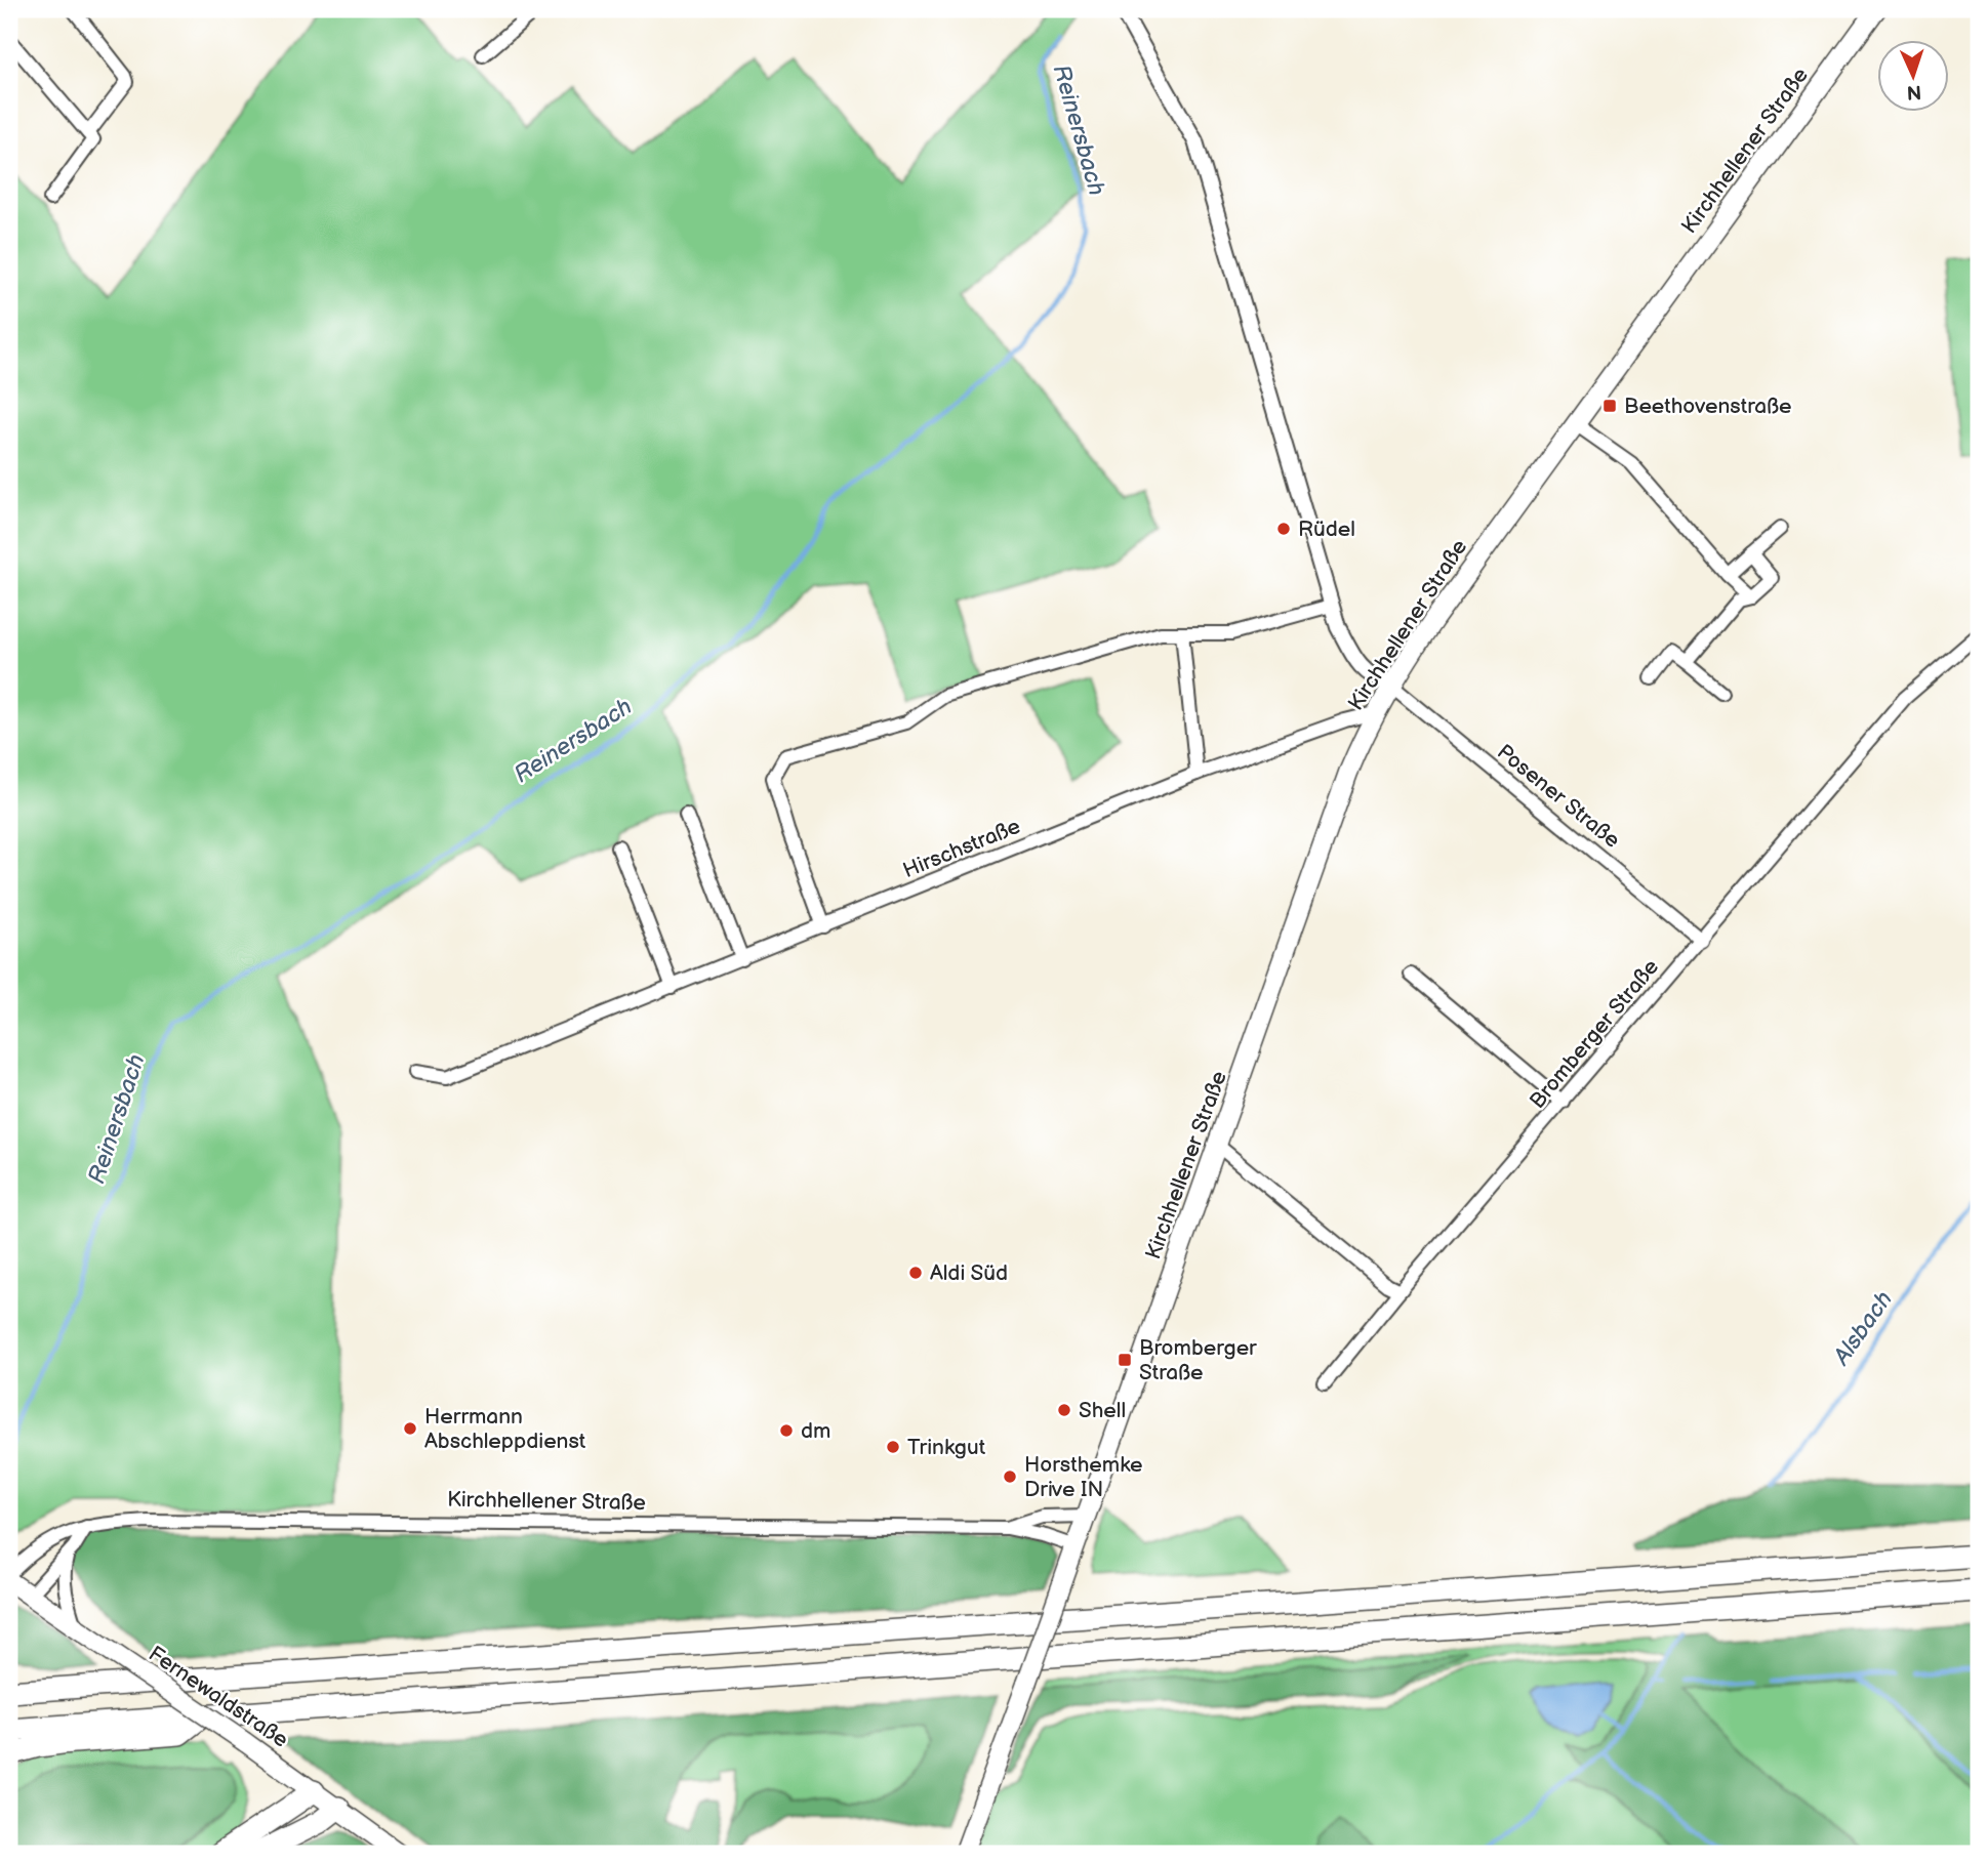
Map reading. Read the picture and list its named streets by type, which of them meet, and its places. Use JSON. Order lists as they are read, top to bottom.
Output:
{
  "streets": {
    "main road": ["Kirchhellener Straße", "Fernewaldstraße"],
    "street": ["Posener Straße", "Hirschstraße", "Bromberger Straße"]
  },
  "crossings": [
    ["Kirchhellener Straße", "Posener Straße"],
    ["Kirchhellener Straße", "Hirschstraße"],
    ["Posener Straße", "Bromberger Straße"]
  ],
  "water": ["Reinersbach", "Alsbach"],
  "places": {
    "transit": ["Beethovenstraße", "Bromberger Straße"],
    "other": [
      "Rüdel",
      "Aldi Süd",
      "Shell",
      "Herrmann Abschleppdienst",
      "dm",
      "Trinkgut",
      "Horsthemke Drive IN"
    ]
  },
  "north": "bottom"
}
